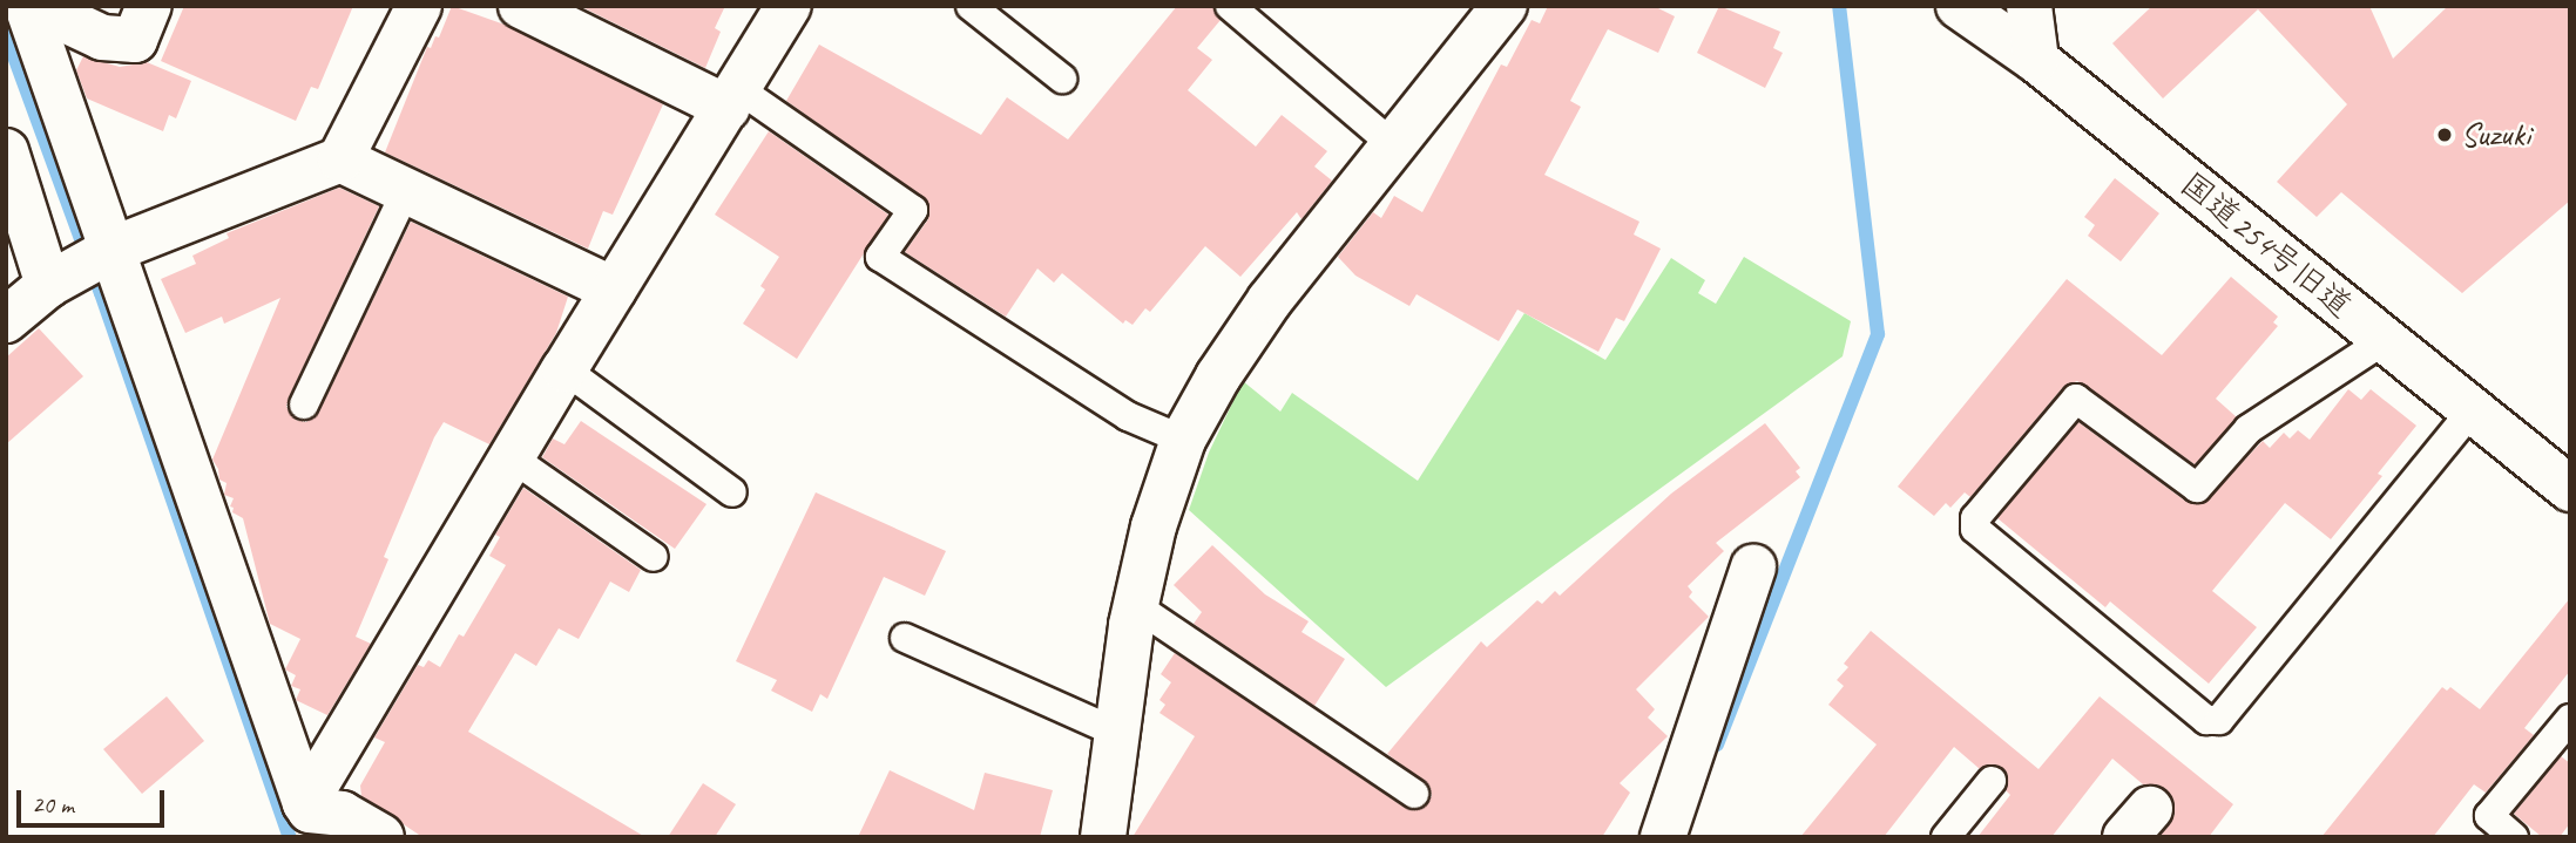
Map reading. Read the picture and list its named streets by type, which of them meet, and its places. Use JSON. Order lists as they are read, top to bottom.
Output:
{
  "streets": {
    "street": ["国道254号旧道"]
  },
  "places": ["Suzuki"],
  "scale_bar": "20 m"
}
